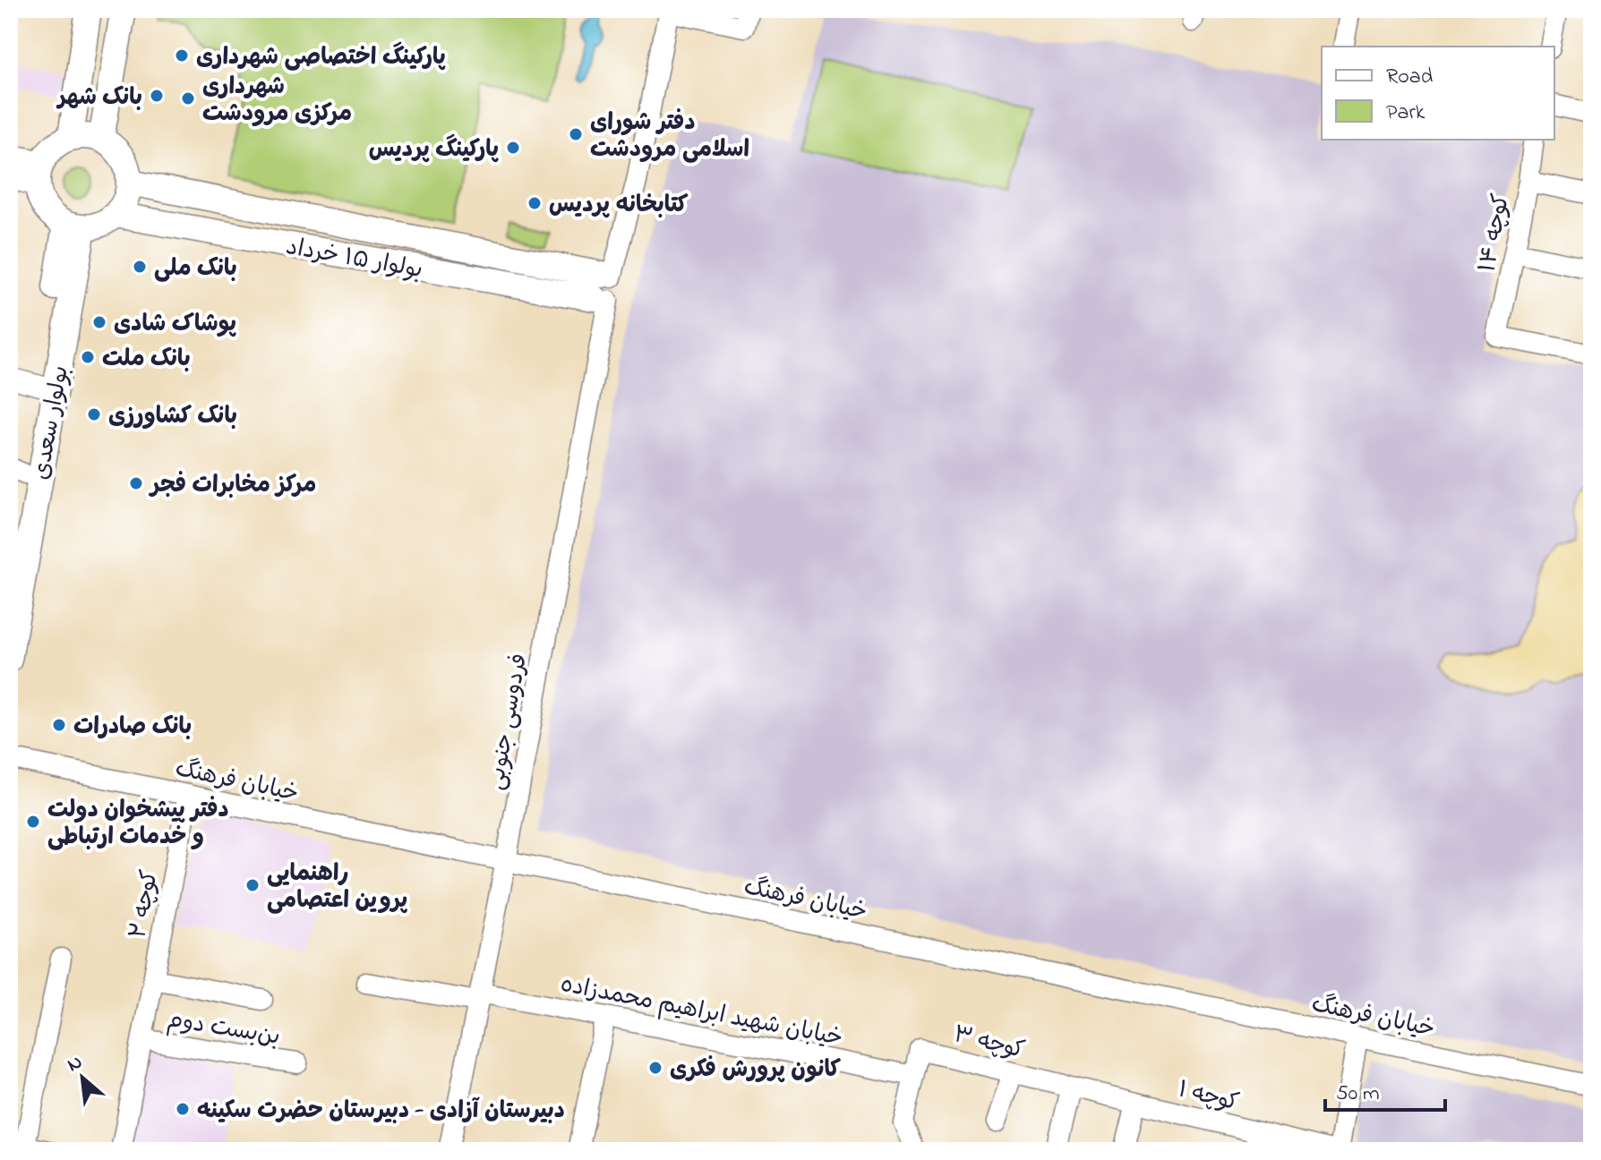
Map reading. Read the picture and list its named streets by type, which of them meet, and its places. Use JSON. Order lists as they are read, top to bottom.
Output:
{
  "streets": {
    "main road": ["بولوار ۱۵ خرداد", "بولوار سعدی"],
    "street": [
      "کوچه ۱۴",
      "فردوسی جنوبی",
      "خیابان فرهنگ",
      "کوچه ۲",
      "خیابان شهید ابراهیم محمدزاده",
      "بن‌بست دوم",
      "کوچه ۳",
      "کوچه ۱"
    ]
  },
  "crossings": [
    ["بولوار ۱۵ خرداد", "بولوار سعدی"],
    ["بولوار ۱۵ خرداد", "فردوسی جنوبی"],
    ["فردوسی جنوبی", "خیابان فرهنگ"],
    ["فردوسی جنوبی", "خیابان شهید ابراهیم محمدزاده"],
    ["خیابان فرهنگ", "کوچه ۲"],
    ["خیابان شهید ابراهیم محمدزاده", "کوچه ۳"],
    ["کوچه ۳", "کوچه ۱"]
  ],
  "places": [
    "پارکینگ اختصاصی شهرداری",
    "بانک شهر",
    "شهرداری مرکزی مرودشت",
    "دفتر شورای اسلامی مرودشت",
    "پارکینگ پردیس",
    "کتابخانه پردیس",
    "بانک ملی",
    "پوشاک شادی",
    "بانک ملت",
    "بانک کشاورزی",
    "مرکز مخابرات فجر",
    "بانک صادرات",
    "دفتر پیشخوان دولت و خدمات ارتباطی",
    "راهنمایی پروین اعتصامی",
    "کانون پرورش فکری",
    "دبیرستان آزادی - دبیرستان حضرت سکینه"
  ],
  "legend": ["Road", "Park"],
  "scale_bar": "50 m",
  "north": "top left"
}
